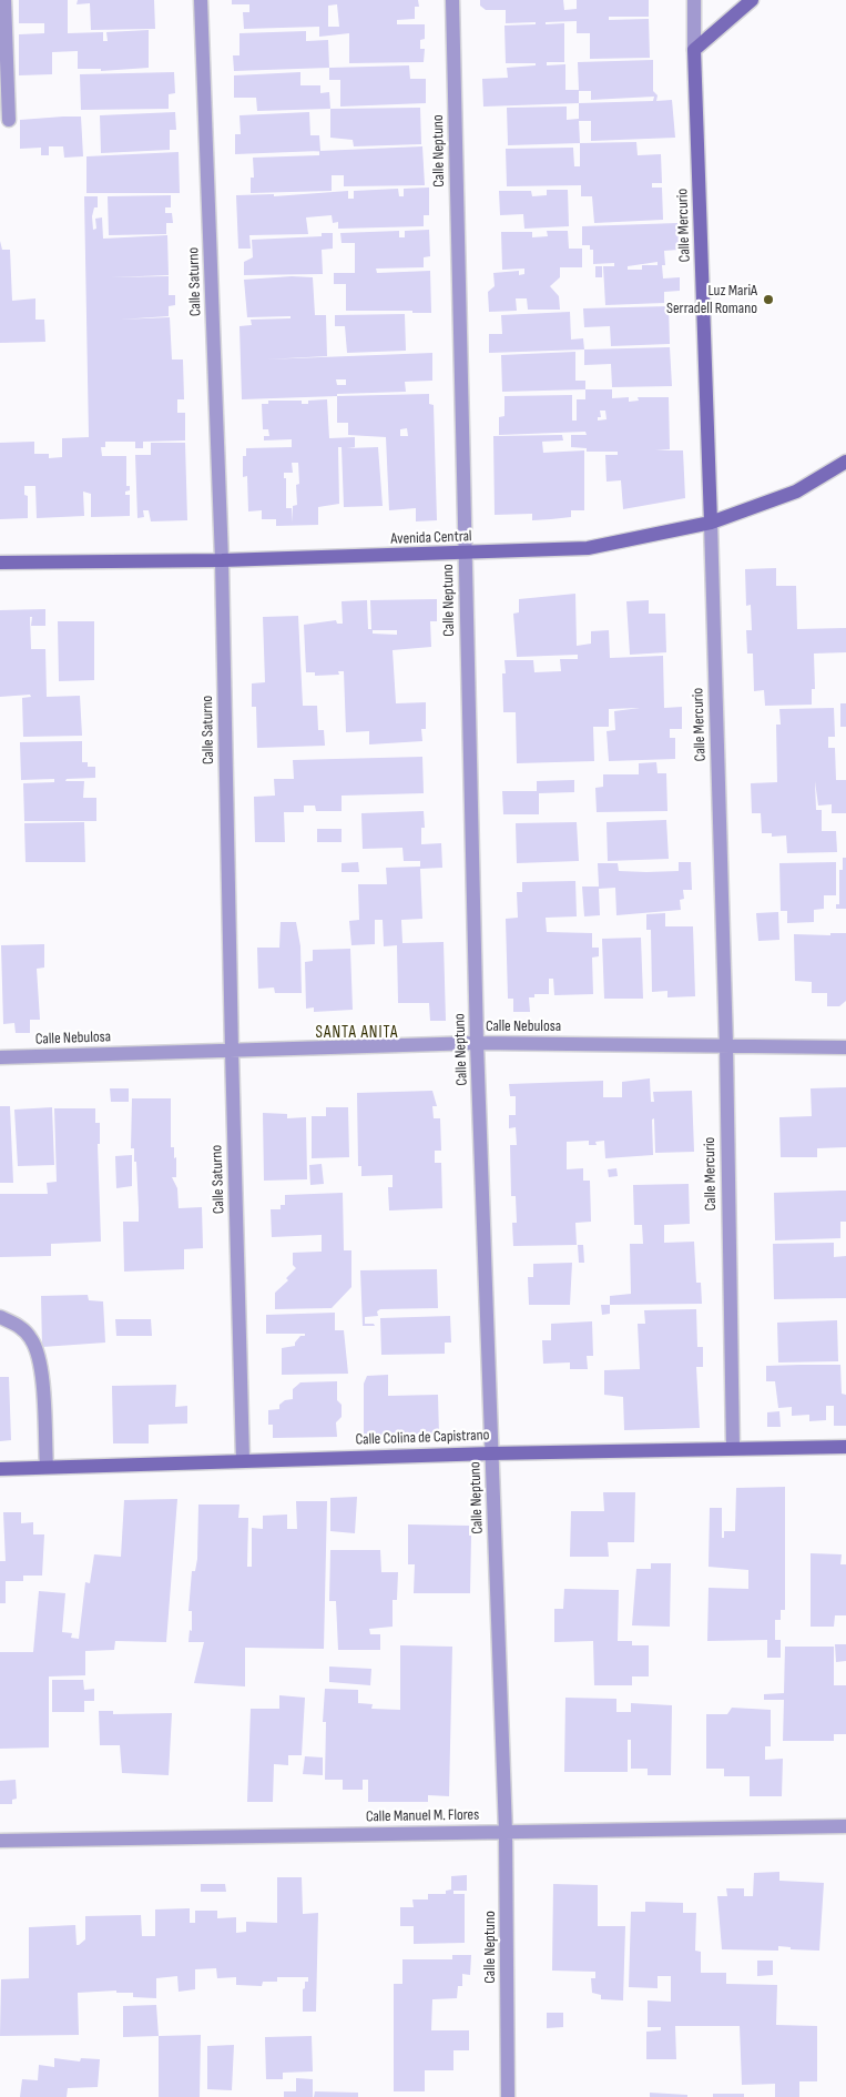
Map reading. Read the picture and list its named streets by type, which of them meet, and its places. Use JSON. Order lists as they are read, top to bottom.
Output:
{
  "streets": {
    "street": [
      "Calle Neptuno",
      "Calle Mercurio",
      "Calle Saturno",
      "Avenida Central",
      "Calle Nebulosa",
      "Calle Colina de Capistrano",
      "Calle Manuel M. Flores"
    ]
  },
  "crossings": [
    ["Calle Neptuno", "Avenida Central"],
    ["Calle Neptuno", "Calle Nebulosa"],
    ["Calle Neptuno", "Calle Colina de Capistrano"],
    ["Calle Neptuno", "Calle Manuel M. Flores"],
    ["Calle Mercurio", "Avenida Central"],
    ["Calle Mercurio", "Calle Nebulosa"],
    ["Calle Mercurio", "Calle Colina de Capistrano"],
    ["Calle Saturno", "Avenida Central"],
    ["Calle Saturno", "Calle Nebulosa"],
    ["Calle Saturno", "Calle Colina de Capistrano"]
  ],
  "districts": ["SANTA ANITA"],
  "places": ["Luz MariA Serradell Romano"]
}
